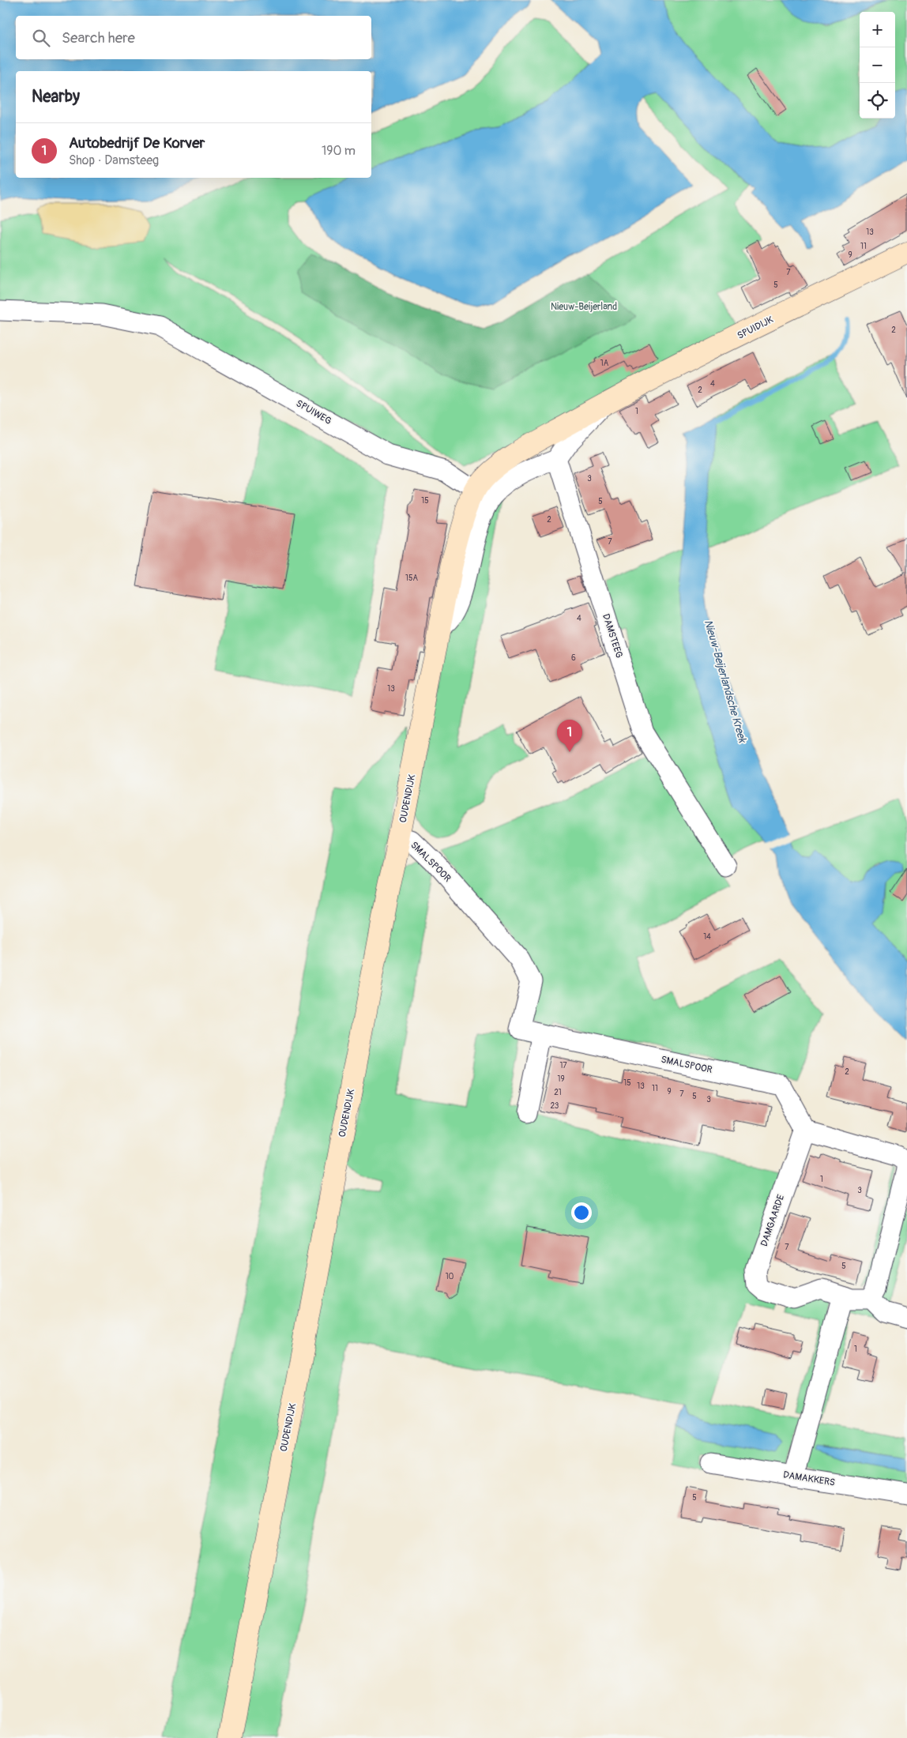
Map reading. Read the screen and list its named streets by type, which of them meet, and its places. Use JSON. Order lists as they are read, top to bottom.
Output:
{
  "streets": {
    "street": [
      "SPUIDIJK",
      "SPUIWEG",
      "DAMSTEEG",
      "OUDENDIJK",
      "SMALSPOOR",
      "DAMGAARDE",
      "DAMAKKERS"
    ]
  },
  "crossings": [
    ["SPUIWEG", "OUDENDIJK"],
    ["OUDENDIJK", "SMALSPOOR"],
    ["SMALSPOOR", "DAMGAARDE"]
  ],
  "water": ["Nieuw-Beijerlandsche Kreek"],
  "parks": ["Nieuw-Beijerland"],
  "house_numbers": [
    "13",
    "11",
    "9",
    "7",
    "5",
    "2",
    "1A",
    "4",
    "2",
    "1",
    "3",
    "15",
    "5",
    "2",
    "7",
    "15A",
    "4",
    "6",
    "13",
    "14",
    "17",
    "2",
    "19",
    "15",
    "13",
    "11",
    "9",
    "21",
    "7",
    "5",
    "3",
    "23",
    "1",
    "3",
    "7",
    "5",
    "10",
    "1",
    "5"
  ],
  "page": {
    "map_buttons": ["+", "−"],
    "search": "Search here",
    "heading": "Nearby",
    "list": [
      {
        "mark": "1",
        "name": "Autobedrijf De Korver",
        "note": "Shop · Damsteeg",
        "value": "190 m"
      }
    ],
    "pins": "1"
  }
}
